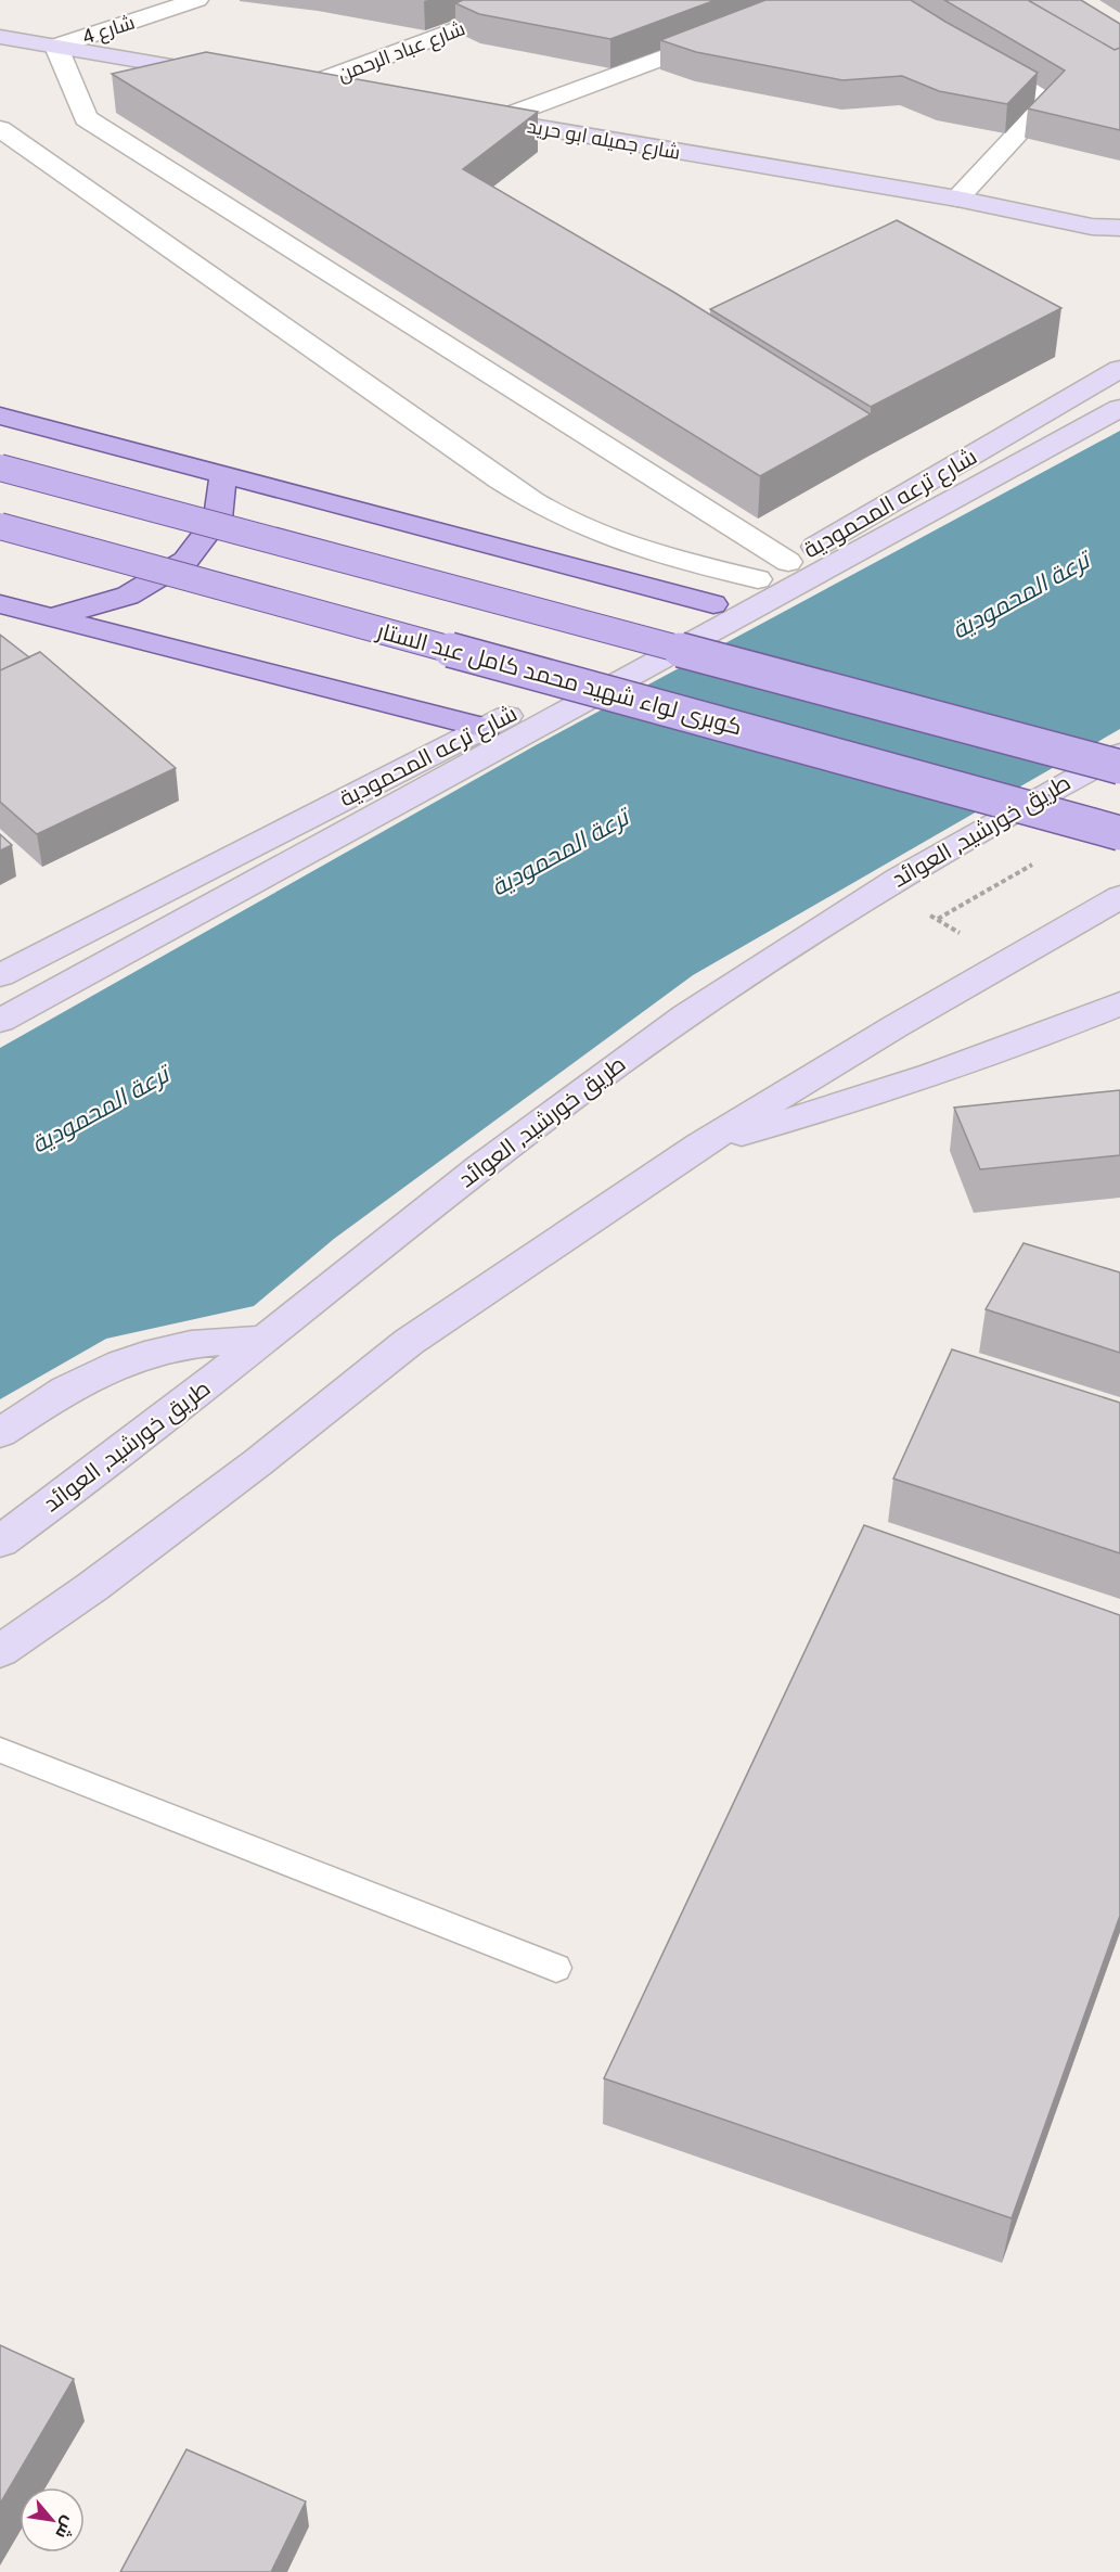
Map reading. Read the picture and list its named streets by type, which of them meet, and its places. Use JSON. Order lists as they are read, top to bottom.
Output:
{
  "streets": {
    "main road": [
      "شارع جميله ابو حريد",
      "شارع ترعه المحمودية",
      "كوبرى لواء شهيد محمد كامل عبد الستار",
      "طريق خورشيد, العوائد"
    ],
    "street": ["شارع 4", "شارع عباد الرحمن"]
  },
  "water": ["ترعة المحمودية"],
  "north": "bottom right"
}
